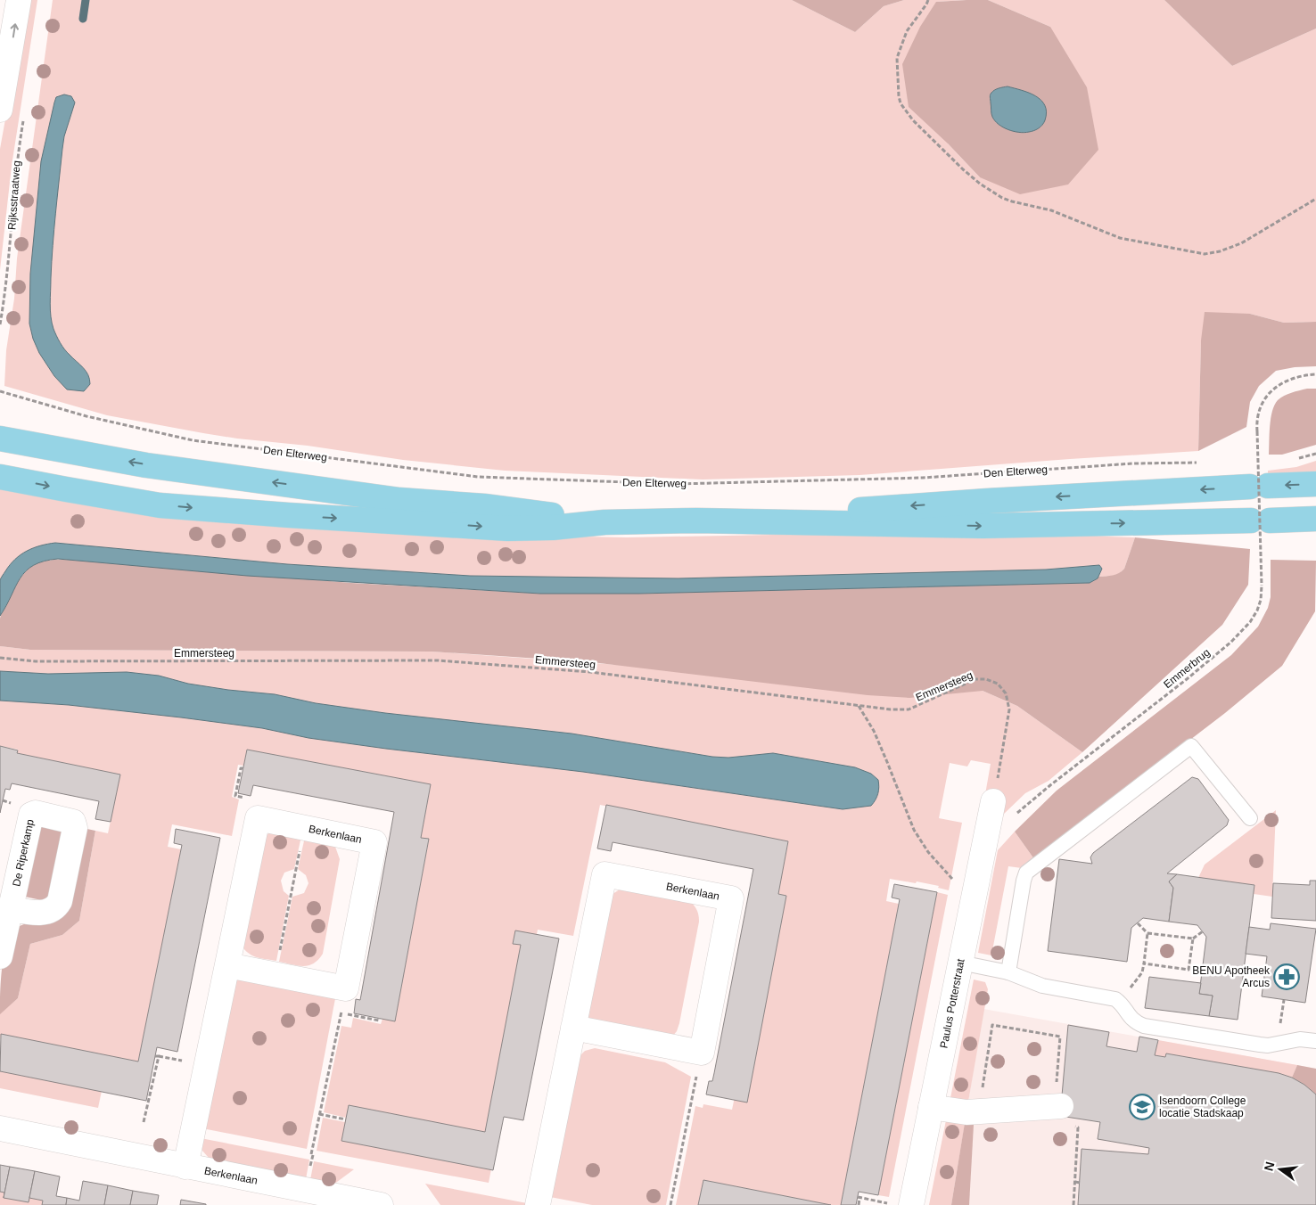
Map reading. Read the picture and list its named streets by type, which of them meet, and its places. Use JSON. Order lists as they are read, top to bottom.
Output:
{
  "streets": {
    "street": ["Berkenlaan", "Paulus Potterstraat"],
    "path": [
      "Rijksstraatweg",
      "Den Elterweg",
      "Emmersteeg",
      "Emmerbrug"
    ]
  },
  "crossings": [
    ["Emmersteeg", "Paulus Potterstraat"]
  ],
  "places": {
    "pharmacy": ["BENU Apotheek Arcus"],
    "school or university": ["Isendoorn College locatie Stadskaap"]
  },
  "north": "left"
}
